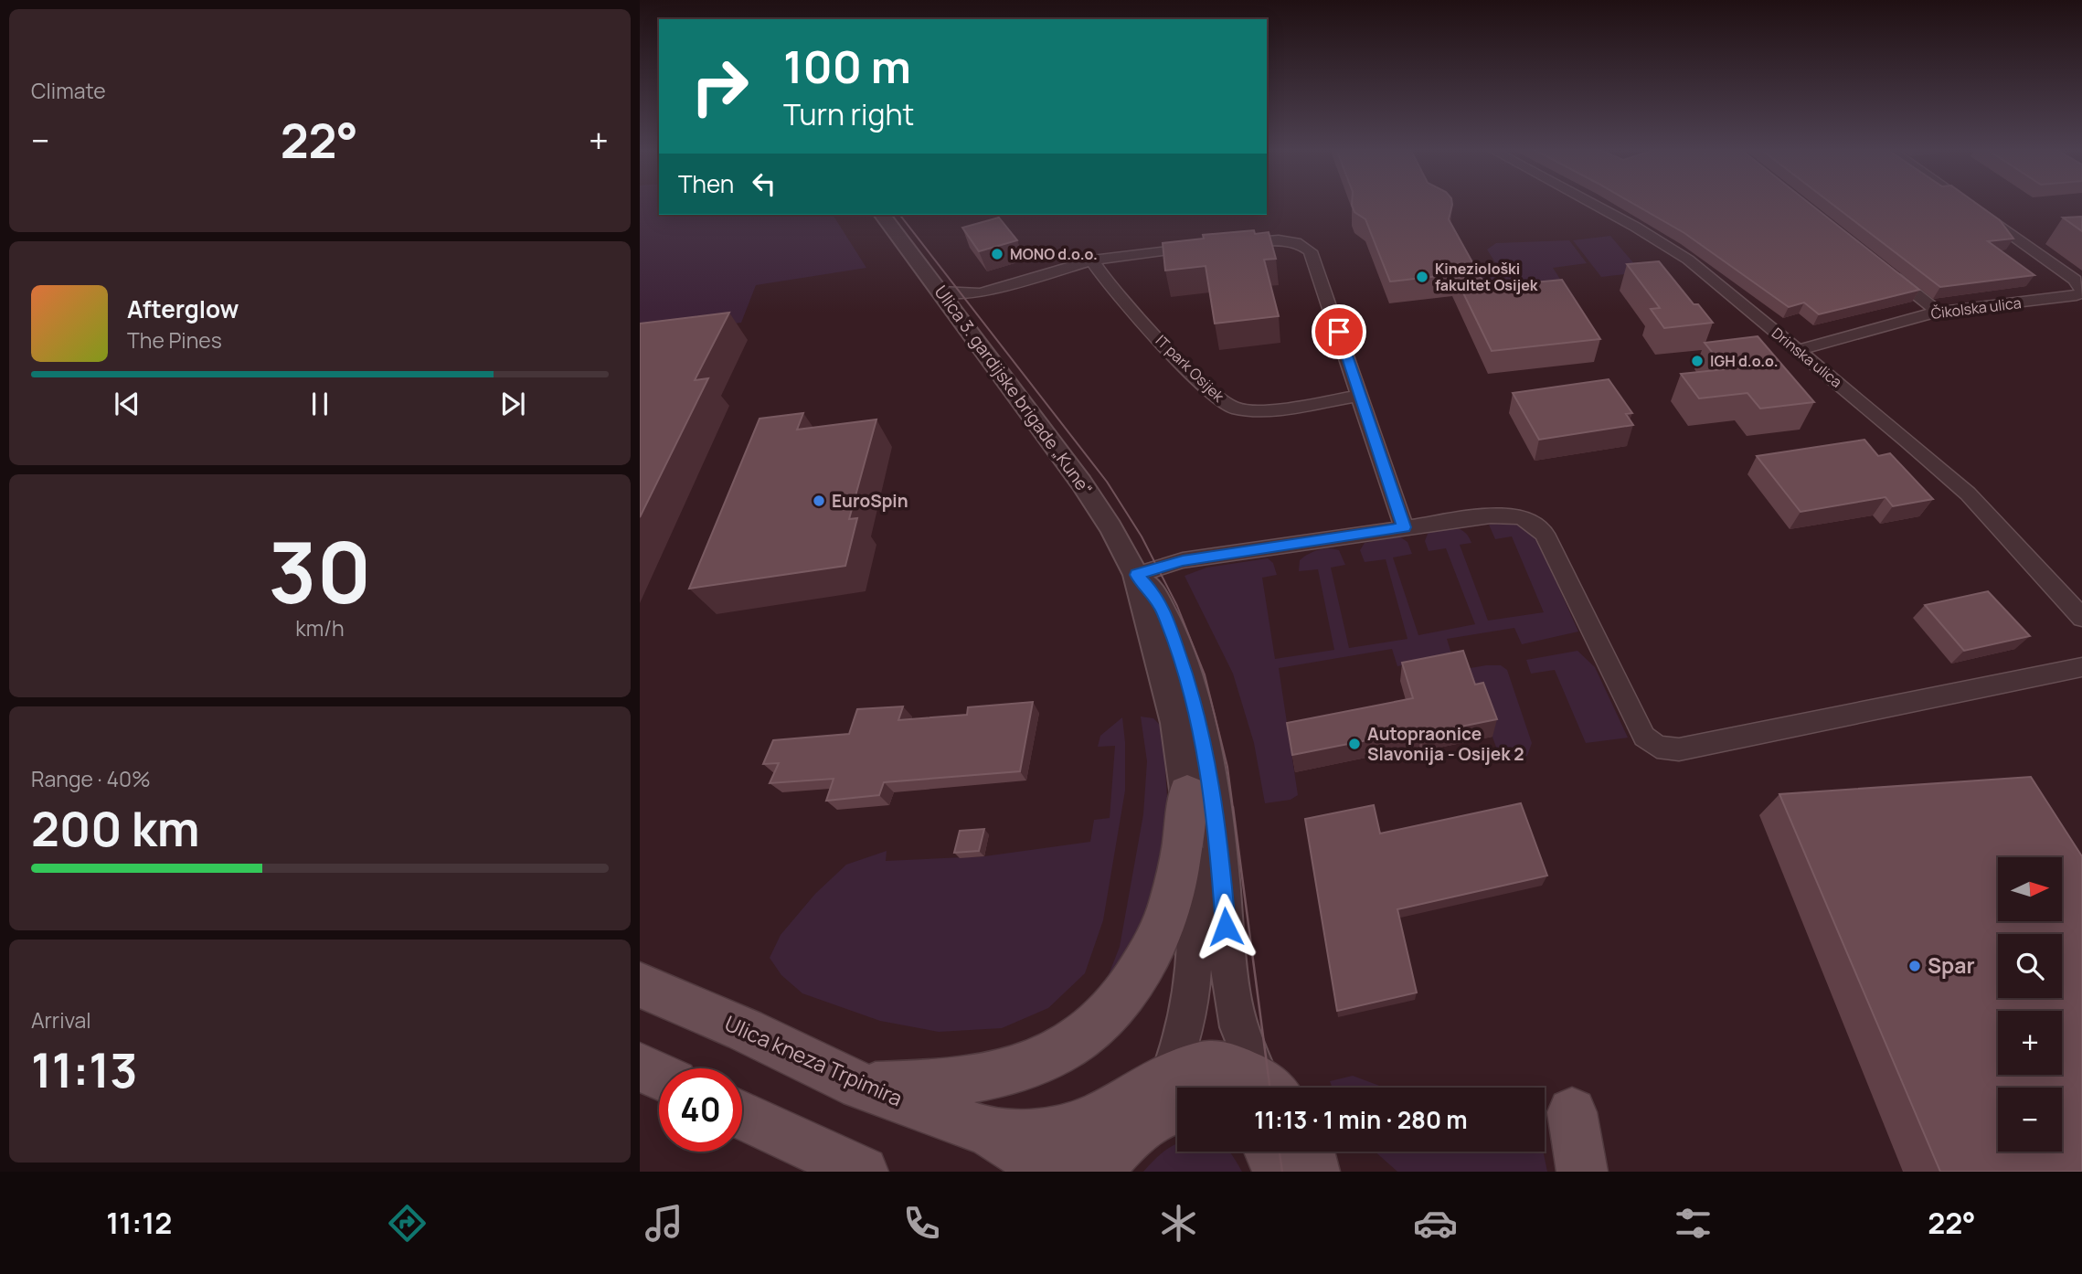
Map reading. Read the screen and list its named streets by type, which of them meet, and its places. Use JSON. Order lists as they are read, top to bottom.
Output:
{
  "streets": {
    "main road": ["Ulica kneza Trpimira"],
    "street": [
      "Čikolska ulica",
      "Drinska ulica",
      "IT park Osijek",
      "Ulica 3. gardijske brigade „Kune“"
    ]
  },
  "crossings": [
    ["Čikolska ulica", "Drinska ulica"],
    ["Ulica 3. gardijske brigade „Kune“", "Ulica kneza Trpimira"]
  ],
  "places": [
    "MONO d.o.o.",
    "Kineziološki fakultet Osijek",
    "IGH d.o.o.",
    "EuroSpin",
    "Autopraonice Slavonija - Osijek 2",
    "Spar"
  ],
  "north": "right",
  "page": {
    "tile": [
      "Climate",
      ["30", "km/h"],
      ["Range · 40%", "200 km"],
      ["Arrival", "11:13"]
    ],
    "turn": ["100 m", "Turn right"],
    "heat": ["−", "22°", "+"],
    "then": "Then",
    "song": ["Afterglow", "The Pines"],
    "map_buttons": ["+", "−"],
    "limit": "40",
    "trip": "11:13 · 1 min · 280 m",
    "tabs": ["11:12", "22°"]
  }
}
